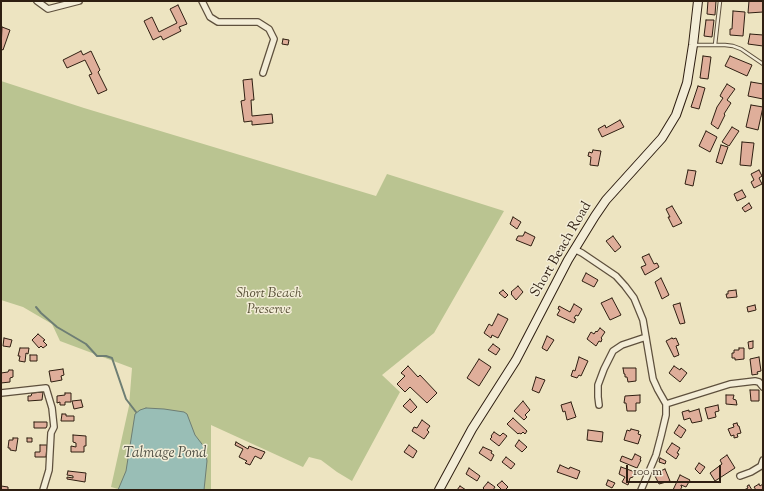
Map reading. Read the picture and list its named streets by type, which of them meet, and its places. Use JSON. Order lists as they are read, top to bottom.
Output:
{
  "streets": {
    "main road": ["Short Beach Road"]
  },
  "water": ["Talmage Pond"],
  "parks": ["Short Beach Preserve"],
  "scale_bar": "100 m"
}
